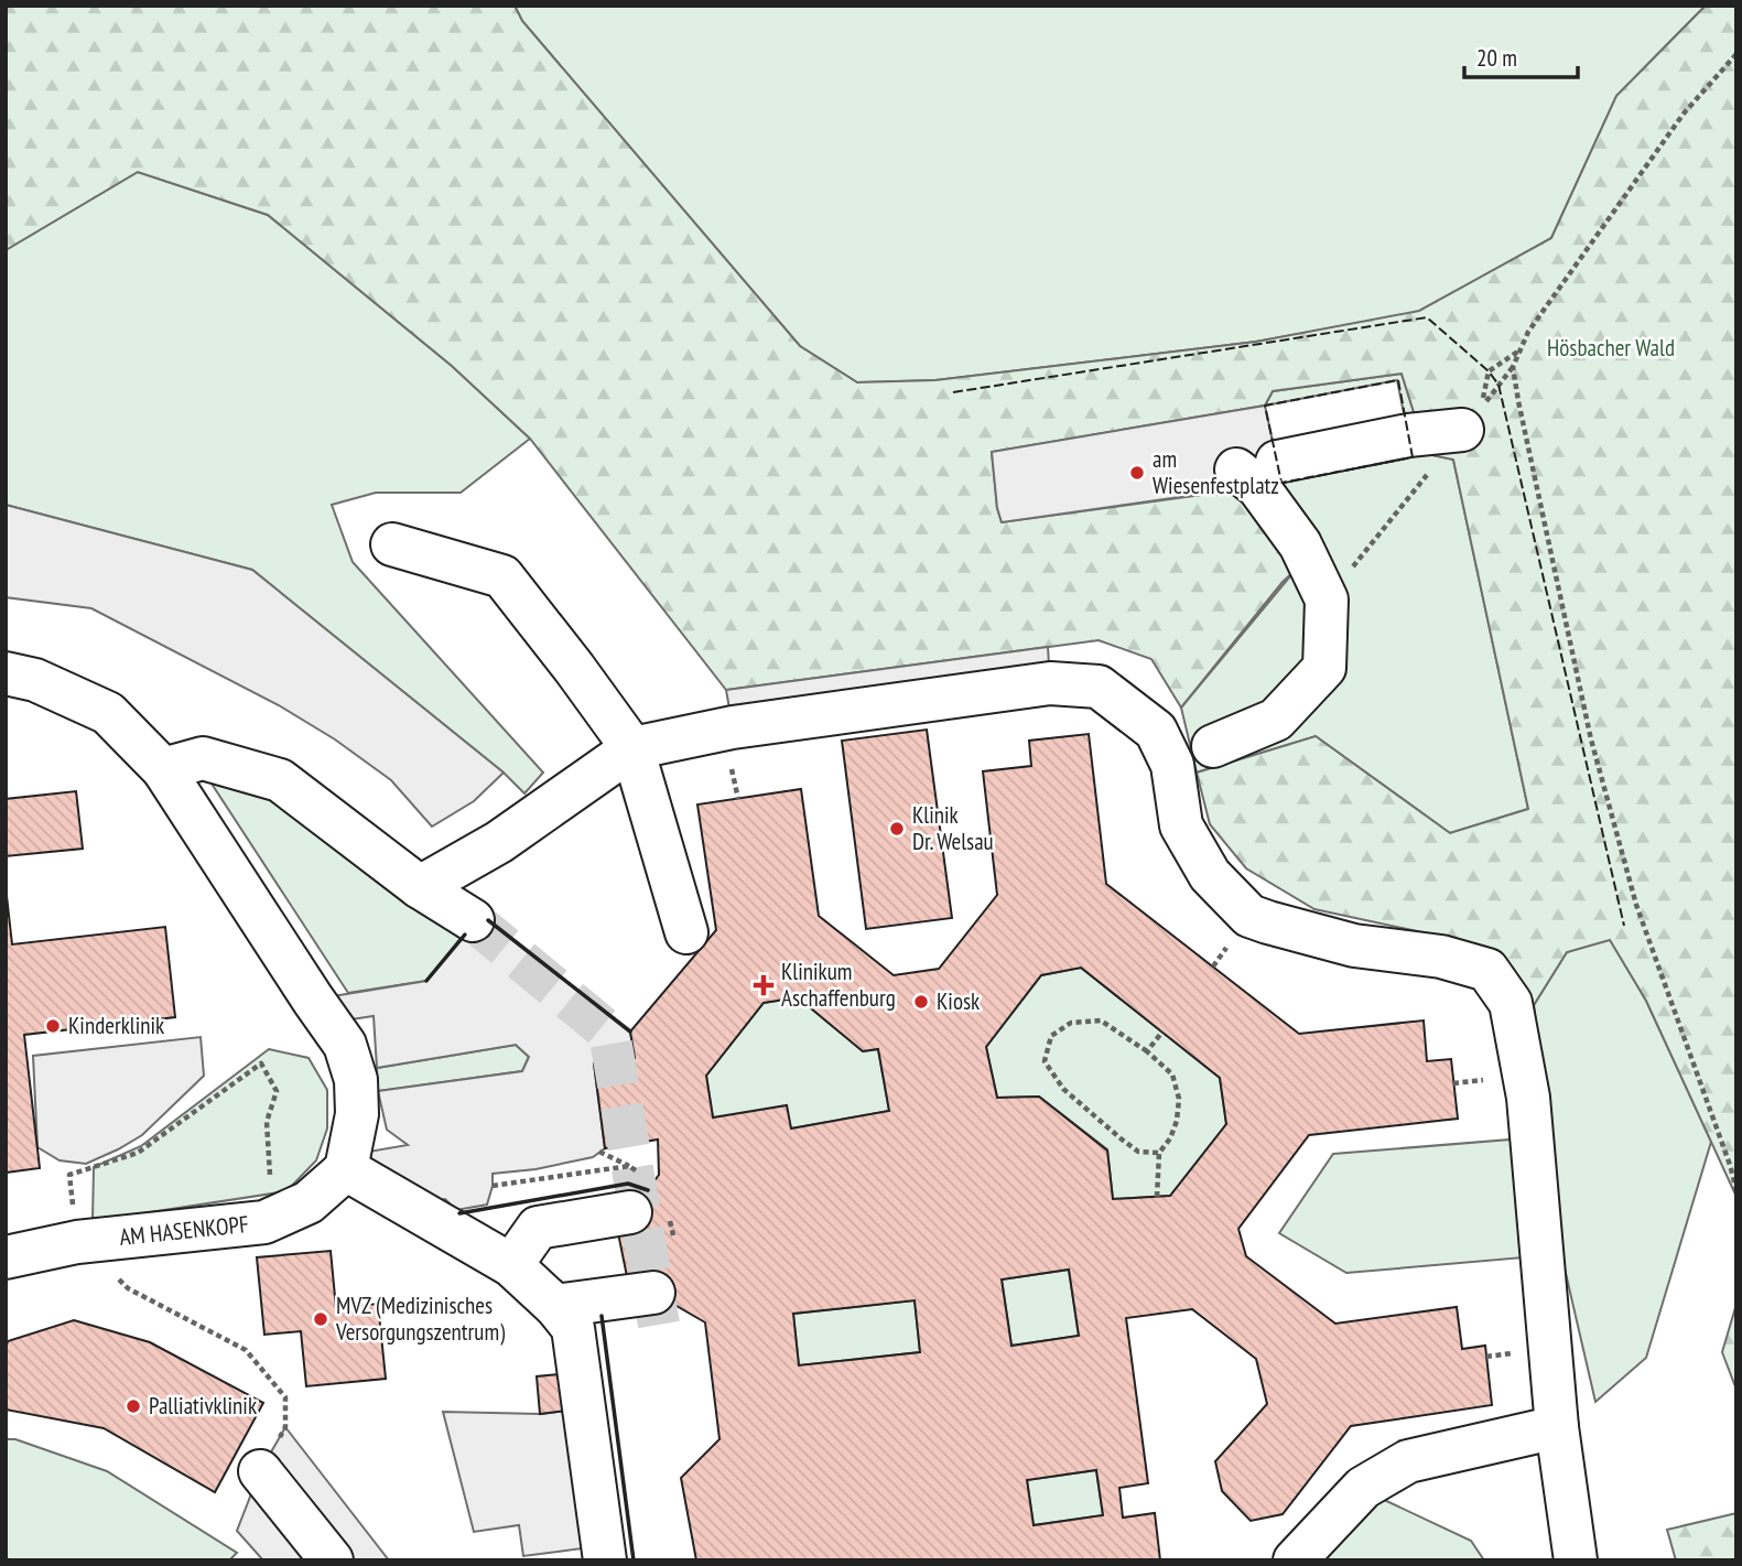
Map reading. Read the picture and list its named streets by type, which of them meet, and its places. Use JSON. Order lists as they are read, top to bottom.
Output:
{
  "streets": {
    "street": ["AM HASENKOPF"]
  },
  "parks": ["Hösbacher Wald"],
  "places": {
    "other": [
      "am Wiesenfestplatz",
      "Klinik Dr. Welsau",
      "Kiosk",
      "Kinderklinik",
      "MVZ (Medizinisches Versorgungszentrum)",
      "Palliativklinik"
    ],
    "health": ["Klinikum Aschaffenburg"]
  },
  "scale_bar": "20 m"
}
